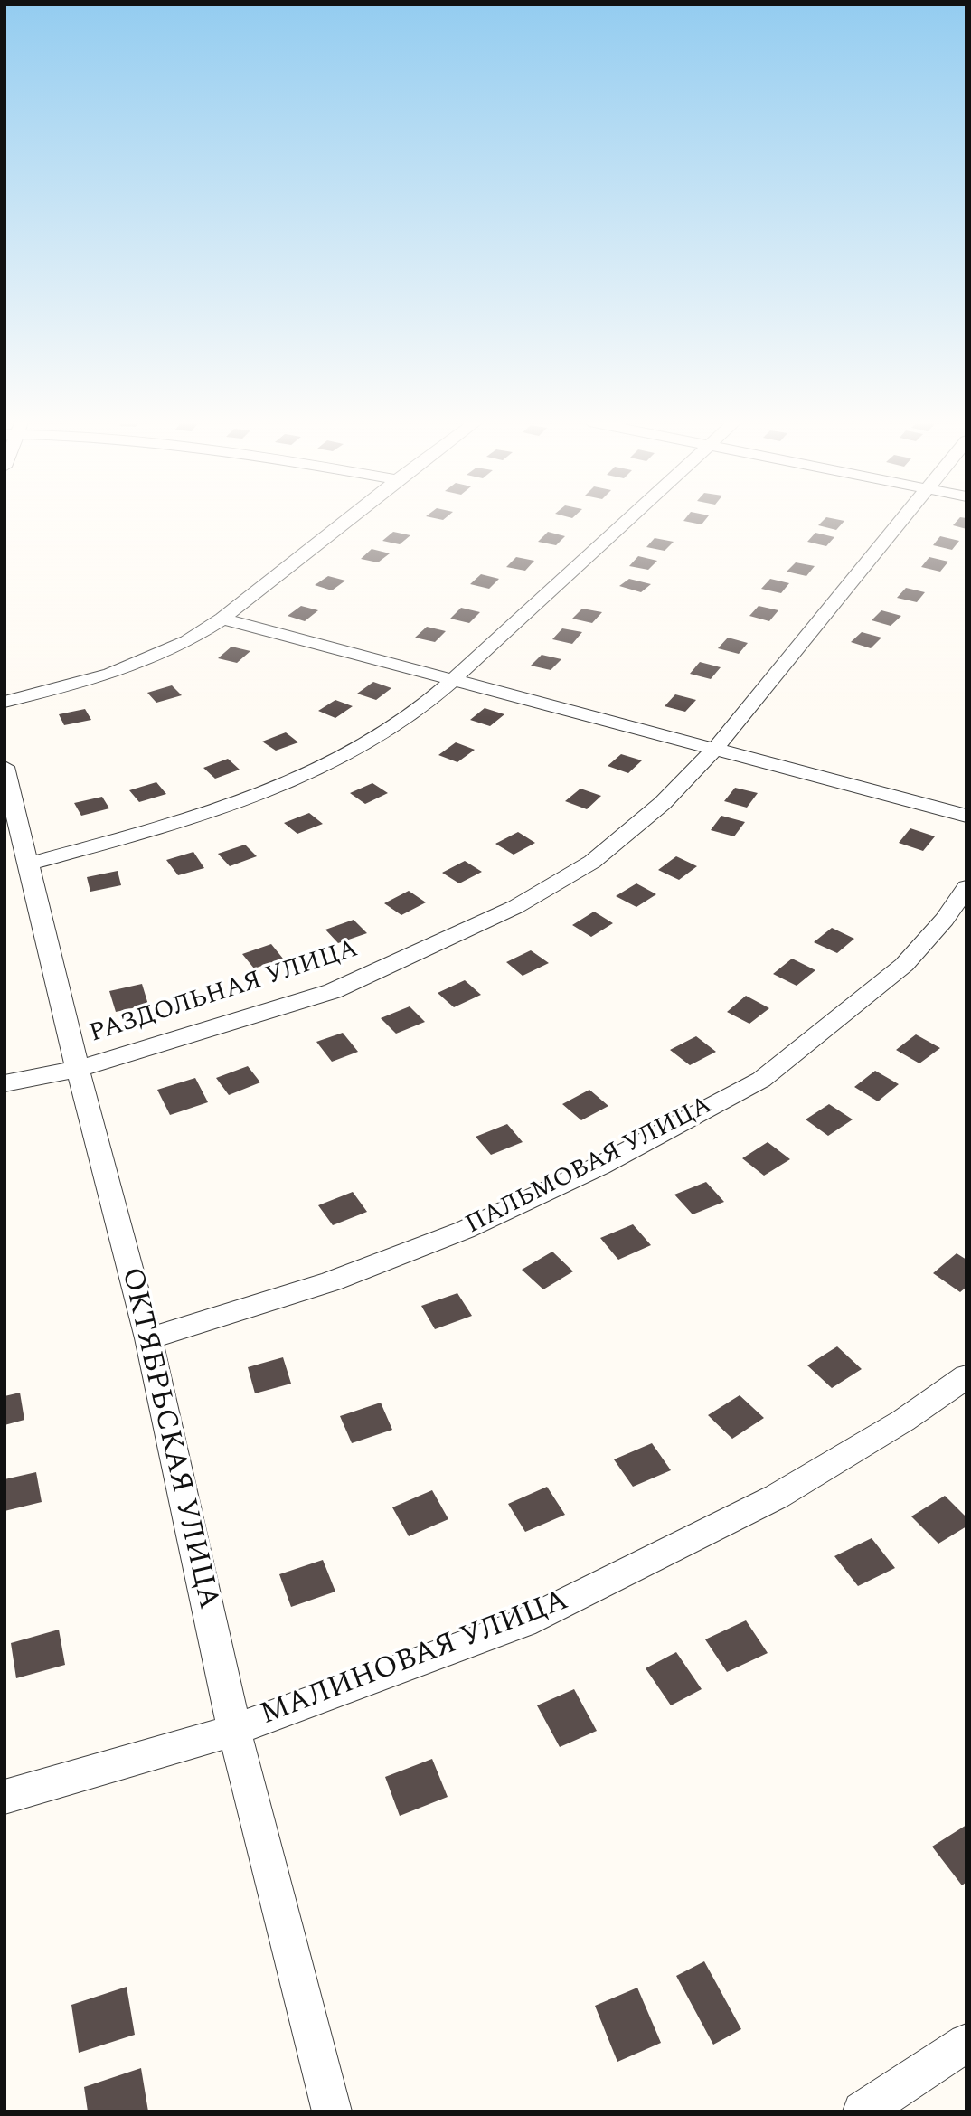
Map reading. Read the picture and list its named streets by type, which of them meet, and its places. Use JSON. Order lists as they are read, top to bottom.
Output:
{
  "streets": {
    "street": [
      "РАЗДОЛЬНАЯ УЛИЦА",
      "ПАЛЬМОВАЯ УЛИЦА",
      "ОКТЯБРЬСКАЯ УЛИЦА",
      "МАЛИНОВАЯ УЛИЦА"
    ]
  },
  "crossings": [
    ["РАЗДОЛЬНАЯ УЛИЦА", "ОКТЯБРЬСКАЯ УЛИЦА"],
    ["ПАЛЬМОВАЯ УЛИЦА", "ОКТЯБРЬСКАЯ УЛИЦА"],
    ["ОКТЯБРЬСКАЯ УЛИЦА", "МАЛИНОВАЯ УЛИЦА"]
  ]
}
